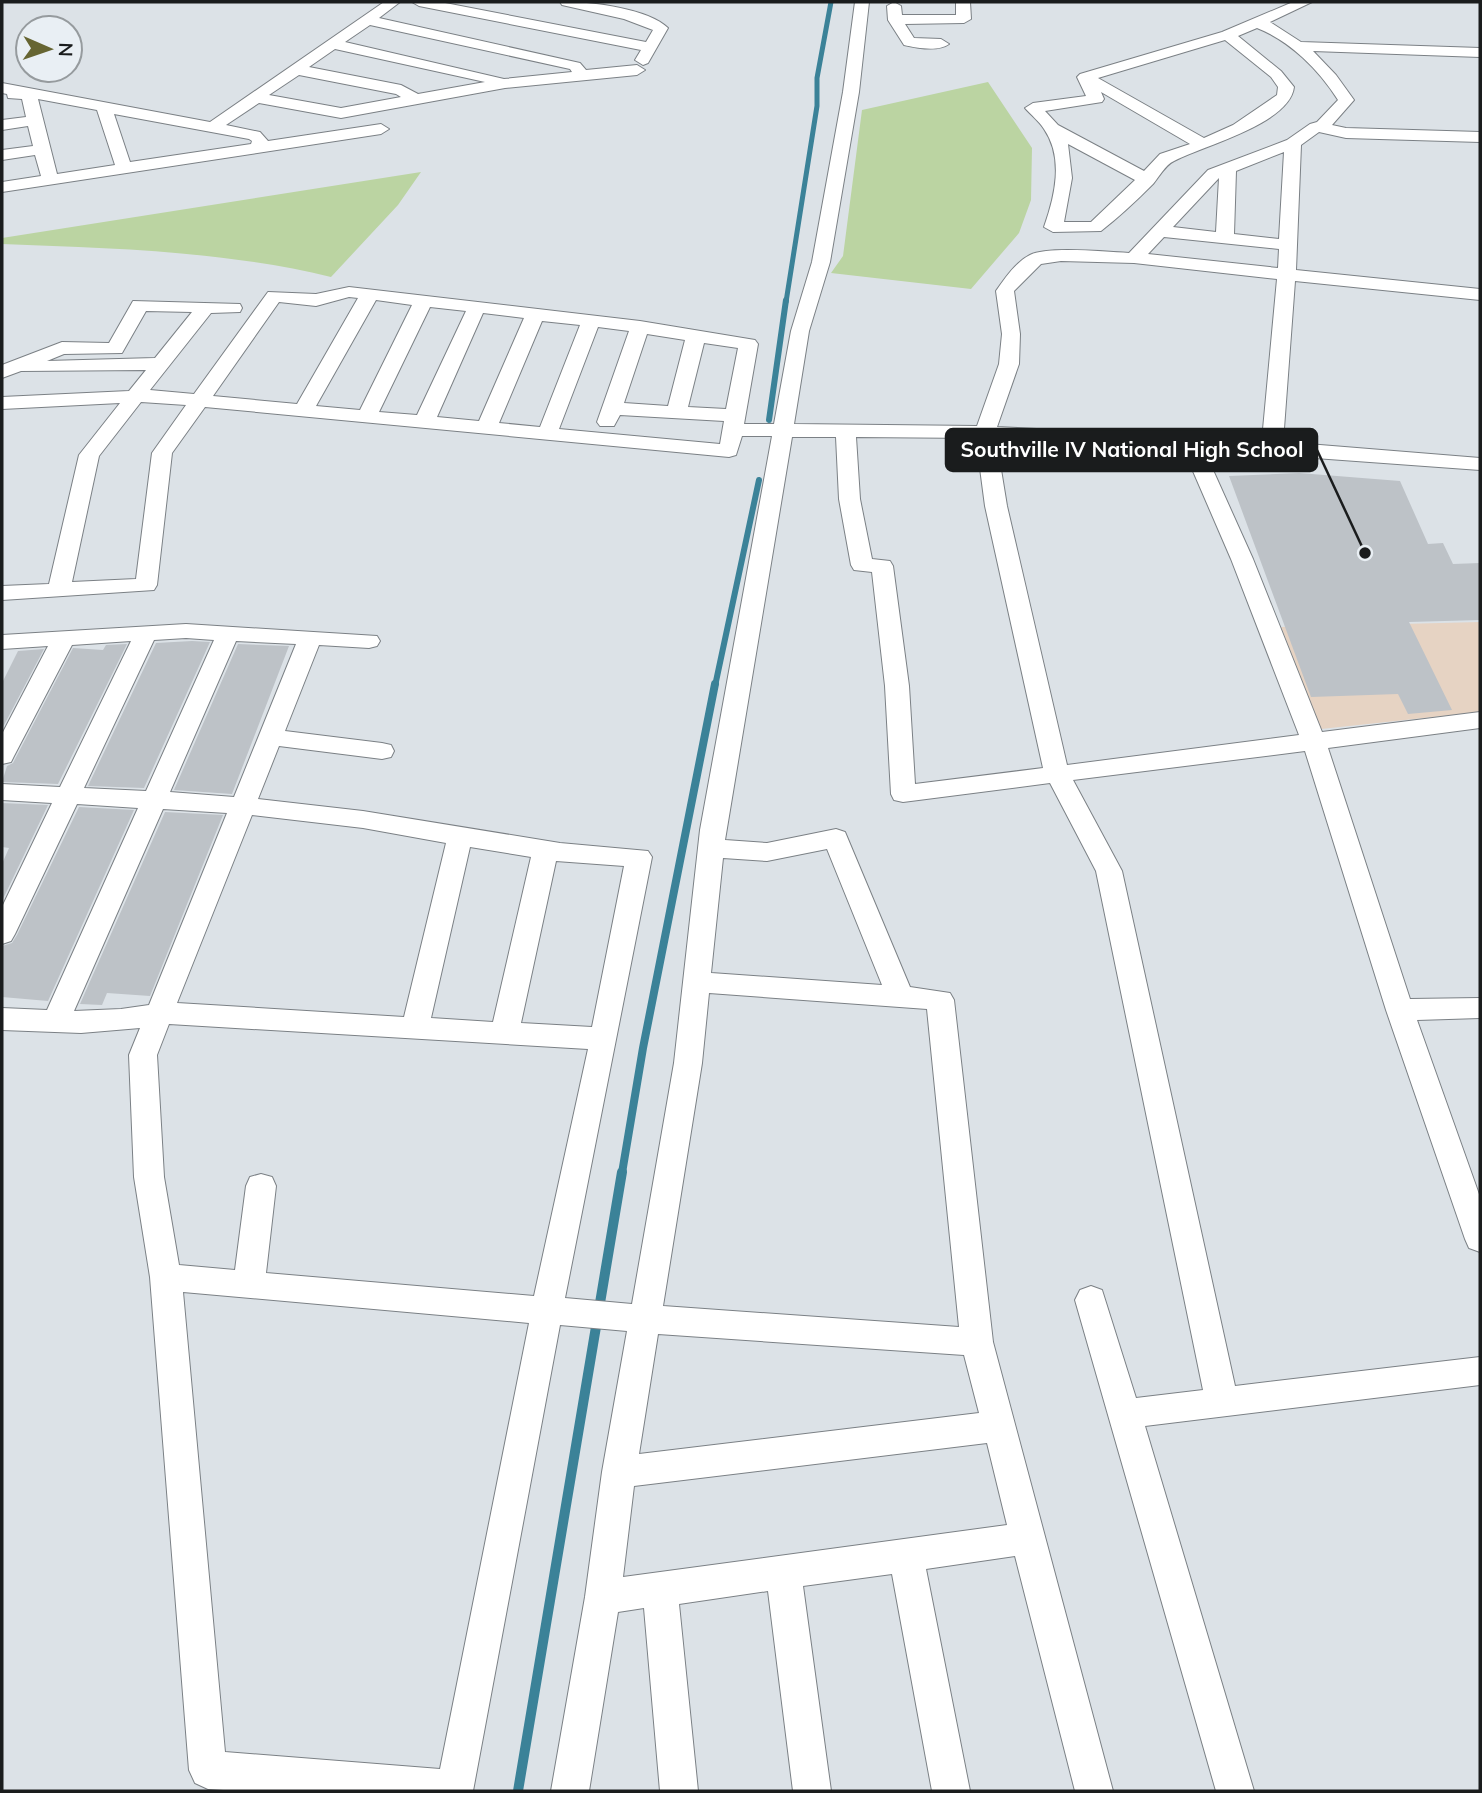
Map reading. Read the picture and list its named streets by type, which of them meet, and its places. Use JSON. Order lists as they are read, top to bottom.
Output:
{
  "places": ["Southville IV National High School"],
  "north": "right"
}
